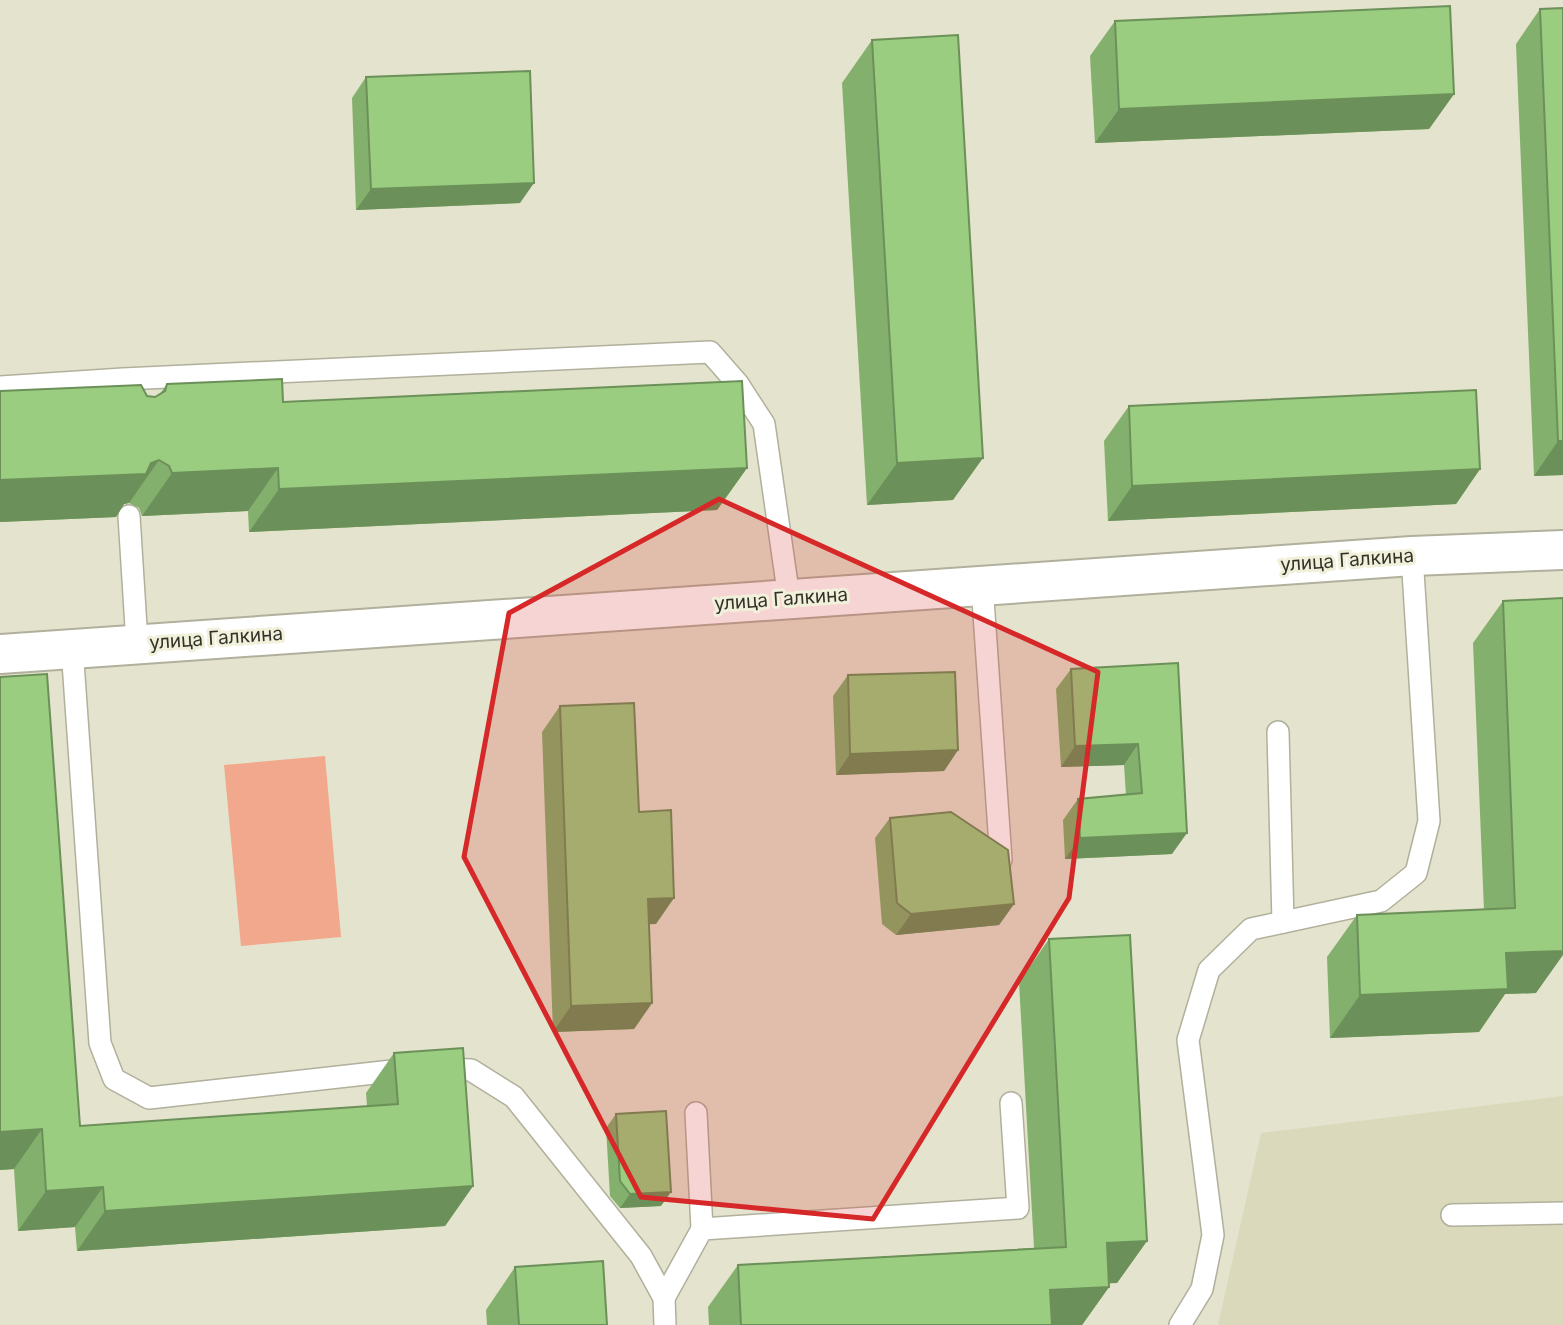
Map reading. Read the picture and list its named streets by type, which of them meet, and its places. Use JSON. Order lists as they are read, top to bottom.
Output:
{
  "streets": {
    "street": ["улица Галкина"]
  }
}
